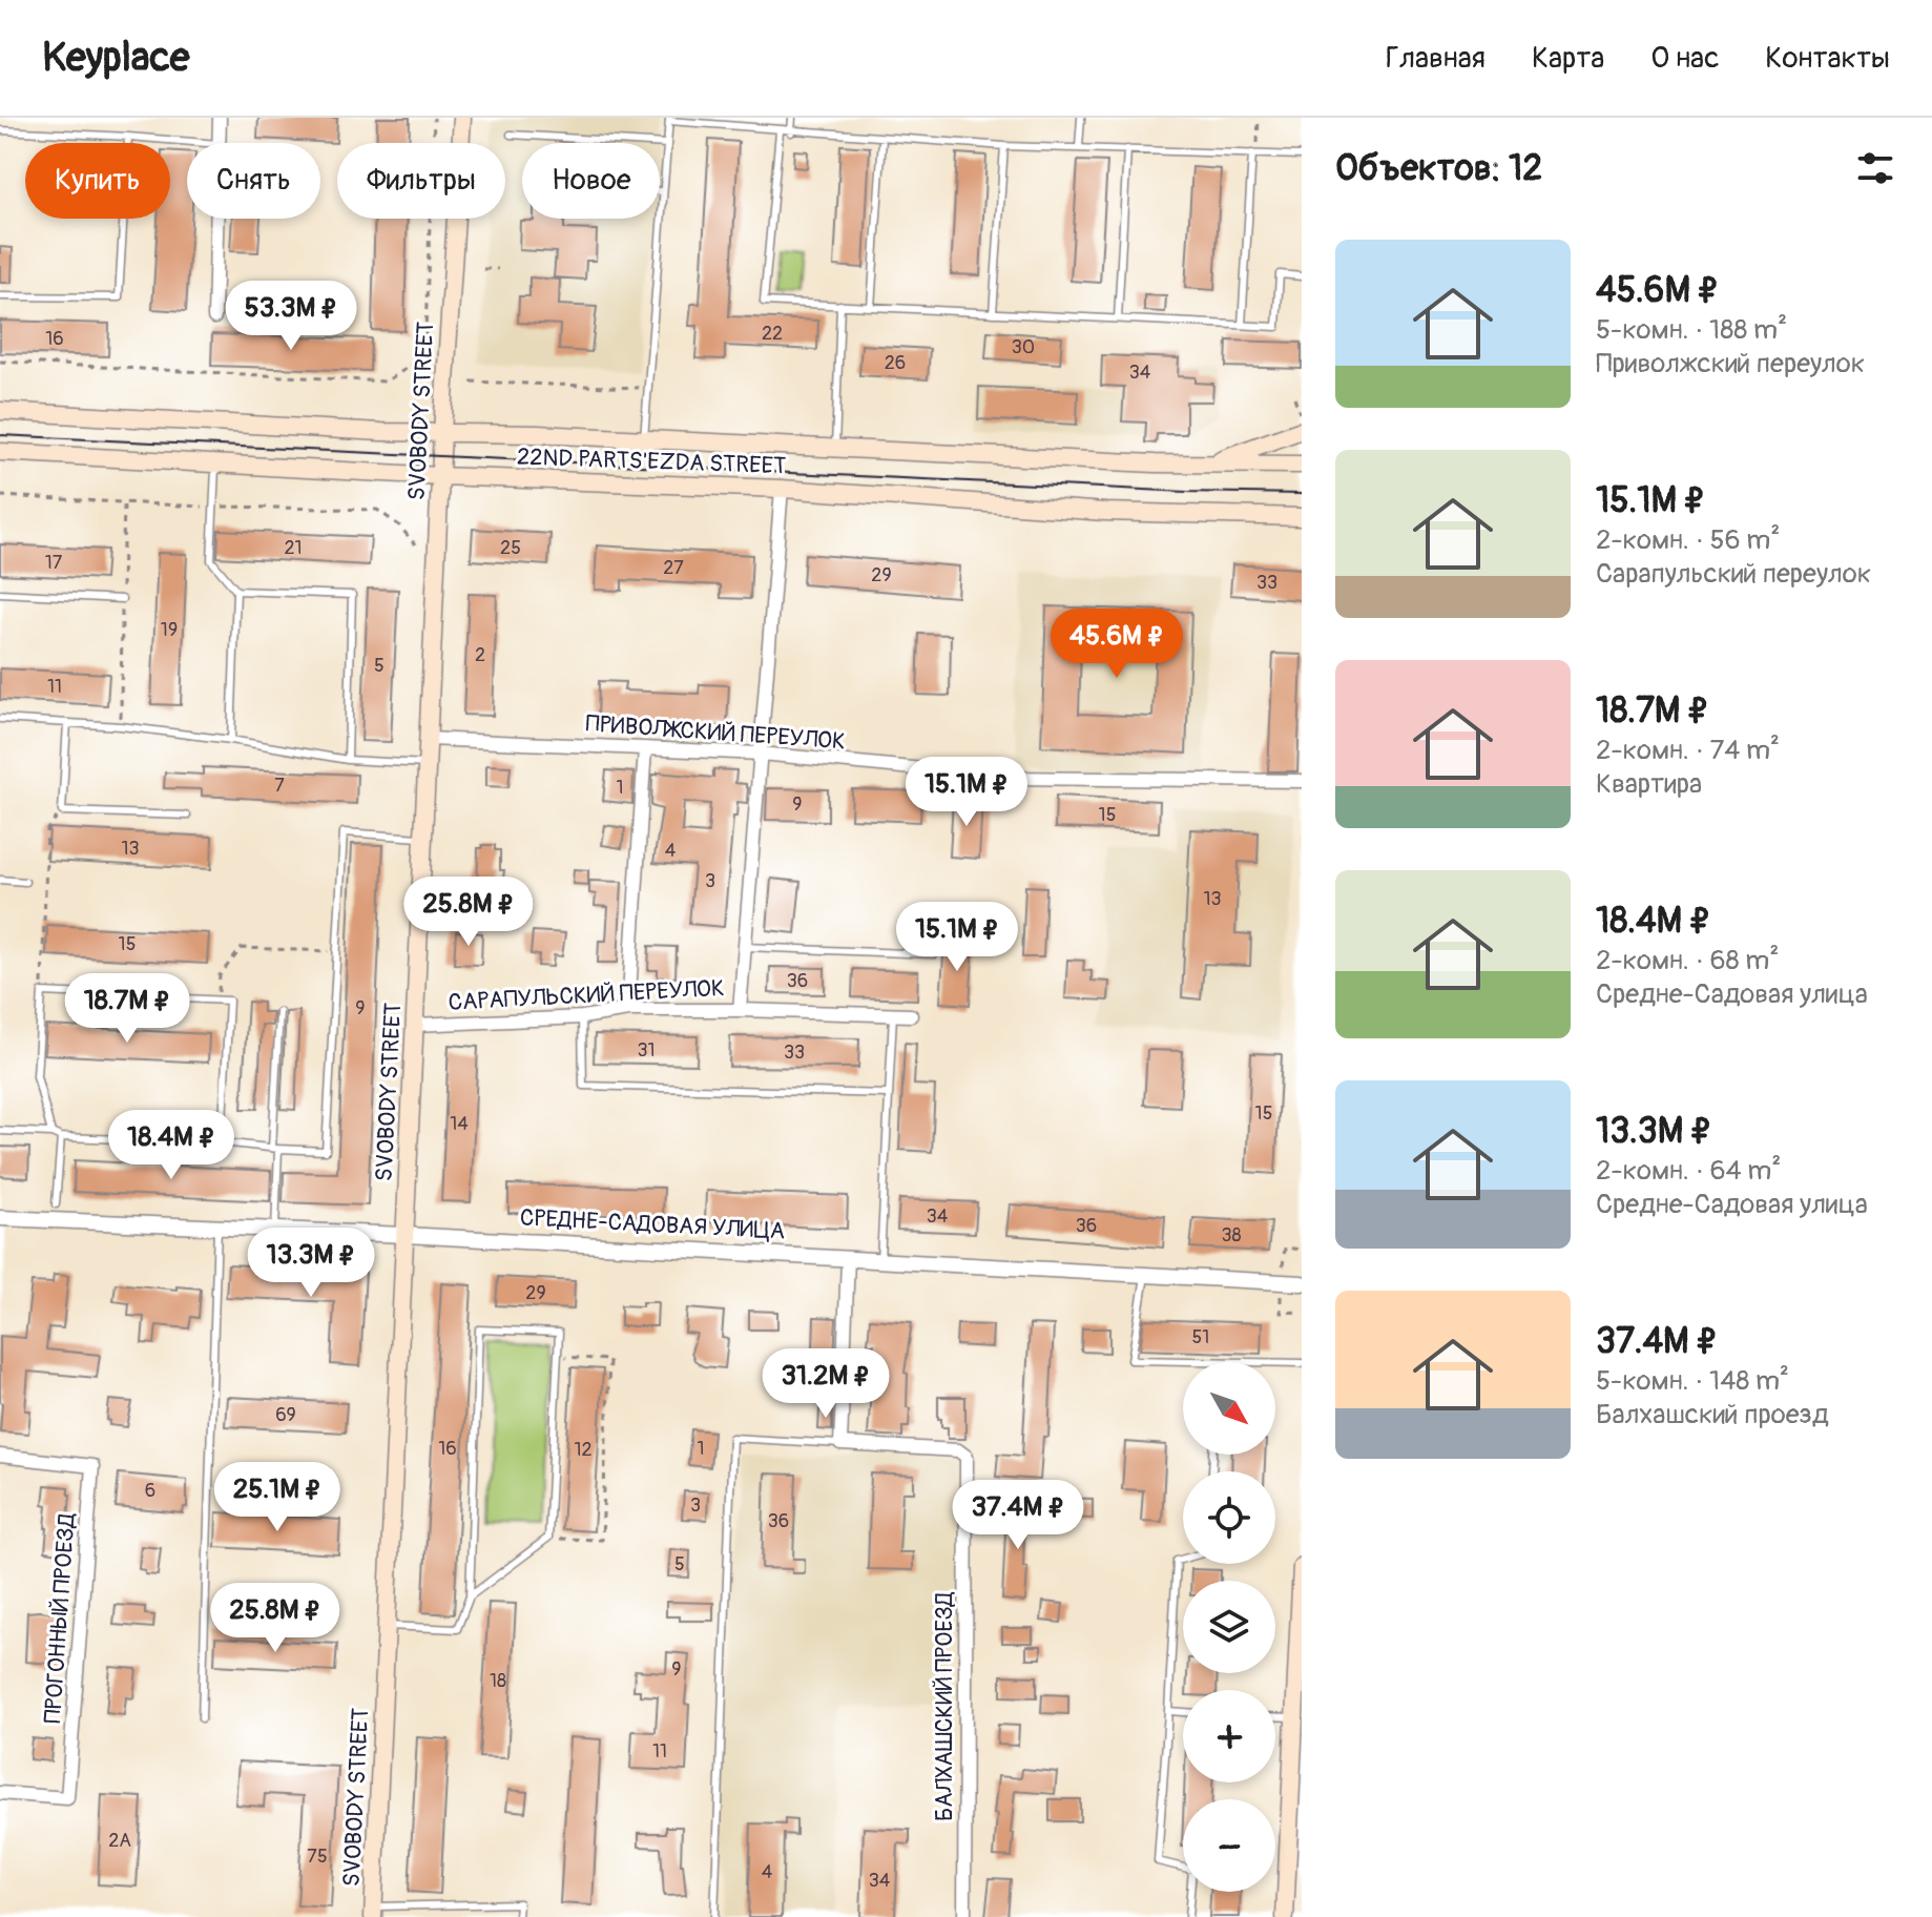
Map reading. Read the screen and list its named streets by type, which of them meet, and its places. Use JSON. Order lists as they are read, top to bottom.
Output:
{
  "streets": {
    "main road": ["SVOBODY STREET", "22ND PARTS'EZDA STREET"],
    "street": [
      "ПРИВОЛЖСКИЙ ПЕРЕУЛОК",
      "САРАПУЛЬСКИЙ ПЕРЕУЛОК",
      "СРЕДНЕ-САДОВАЯ УЛИЦА",
      "ПРОГОННЫЙ ПРОЕЗД",
      "БАЛХАШСКИЙ ПРОЕЗД"
    ]
  },
  "crossings": [
    ["SVOBODY STREET", "22ND PARTS'EZDA STREET"],
    ["SVOBODY STREET", "ПРИВОЛЖСКИЙ ПЕРЕУЛОК"],
    ["SVOBODY STREET", "САРАПУЛЬСКИЙ ПЕРЕУЛОК"],
    ["SVOBODY STREET", "СРЕДНЕ-САДОВАЯ УЛИЦА"]
  ],
  "house_numbers": [
    "22",
    "16",
    "30",
    "26",
    "34",
    "21",
    "25",
    "17",
    "27",
    "29",
    "33",
    "19",
    "2",
    "5",
    "11",
    "7",
    "1",
    "9",
    "15",
    "13",
    "4",
    "3",
    "13",
    "15",
    "36",
    "9",
    "31",
    "33",
    "15",
    "14",
    "34",
    "36",
    "38",
    "29",
    "51",
    "69",
    "16",
    "1",
    "12",
    "6",
    "3",
    "36",
    "5",
    "9",
    "18",
    "11",
    "2А",
    "75",
    "4",
    "34"
  ],
  "north": "bottom right",
  "page": {
    "header": "Keyplace",
    "nav": [
      "Главная",
      "Карта",
      "О нас",
      "Контакты"
    ],
    "heading": "Объектов: 12",
    "chip": [
      "Купить",
      "Снять",
      "Фильтры",
      "Новое"
    ],
    "list": [
      {
        "name": "45.6M ₽",
        "note": "5-комн. · 188 m² · Приволжский переулок"
      },
      {
        "name": "15.1M ₽",
        "note": "2-комн. · 56 m² · Сарапульский переулок"
      },
      {
        "name": "18.7M ₽",
        "note": "2-комн. · 74 m² · Квартира"
      },
      {
        "name": "18.4M ₽",
        "note": "2-комн. · 68 m² · Средне-Садовая улица"
      },
      {
        "name": "13.3M ₽",
        "note": "2-комн. · 64 m² · Средне-Садовая улица"
      },
      {
        "name": "37.4M ₽",
        "note": "5-комн. · 148 m² · Балхашский проезд"
      }
    ],
    "price": [
      "53.3M ₽",
      "45.6M ₽",
      "15.1M ₽",
      "25.8M ₽",
      "15.1M ₽",
      "18.7M ₽",
      "18.4M ₽",
      "13.3M ₽",
      "31.2M ₽",
      "25.1M ₽",
      "37.4M ₽",
      "25.8M ₽"
    ],
    "map_buttons": ["+", "−"]
  }
}
